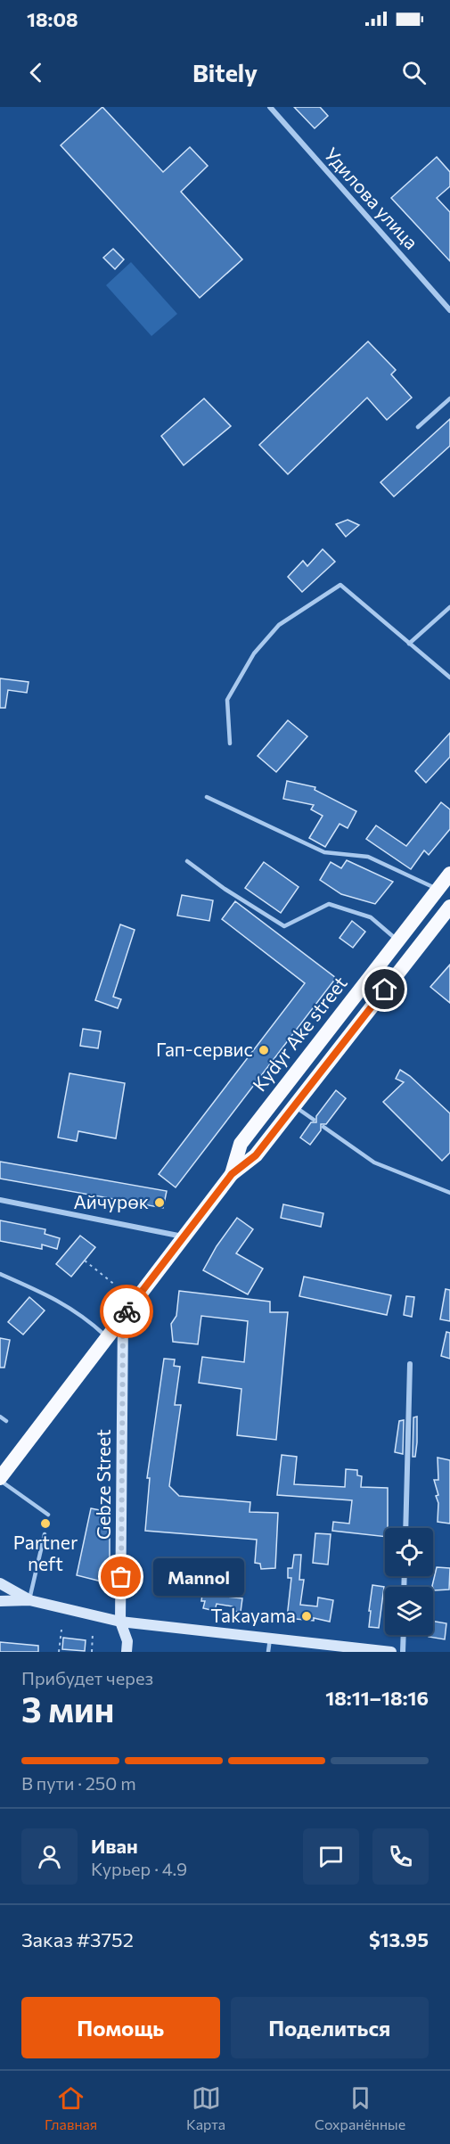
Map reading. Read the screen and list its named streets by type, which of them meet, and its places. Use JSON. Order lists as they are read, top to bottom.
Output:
{
  "streets": {
    "highway": ["Kydyr Ake street"],
    "main road": ["Gebze Street"],
    "street": ["Удилова улица"]
  },
  "crossings": [
    ["Kydyr Ake street", "Gebze Street"]
  ],
  "places": [
    "Гап-сервис",
    "Айчурөк",
    "Partner neft",
    "Mannol",
    "Takayama"
  ],
  "page": {
    "status": "18:08",
    "header": "Bitely",
    "bubble": "Mannol",
    "heading": ["3 мин", "Прибудет через", "18:11–18:16"],
    "panel": [
      "Иван",
      "Курьер · 4.9",
      "Заказ #3752",
      "$13.95"
    ],
    "bar": "В пути · 250 m",
    "buttons": ["Помощь", "Поделиться"],
    "tabs": ["Главная", "Карта", "Сохранённые"]
  }
}
